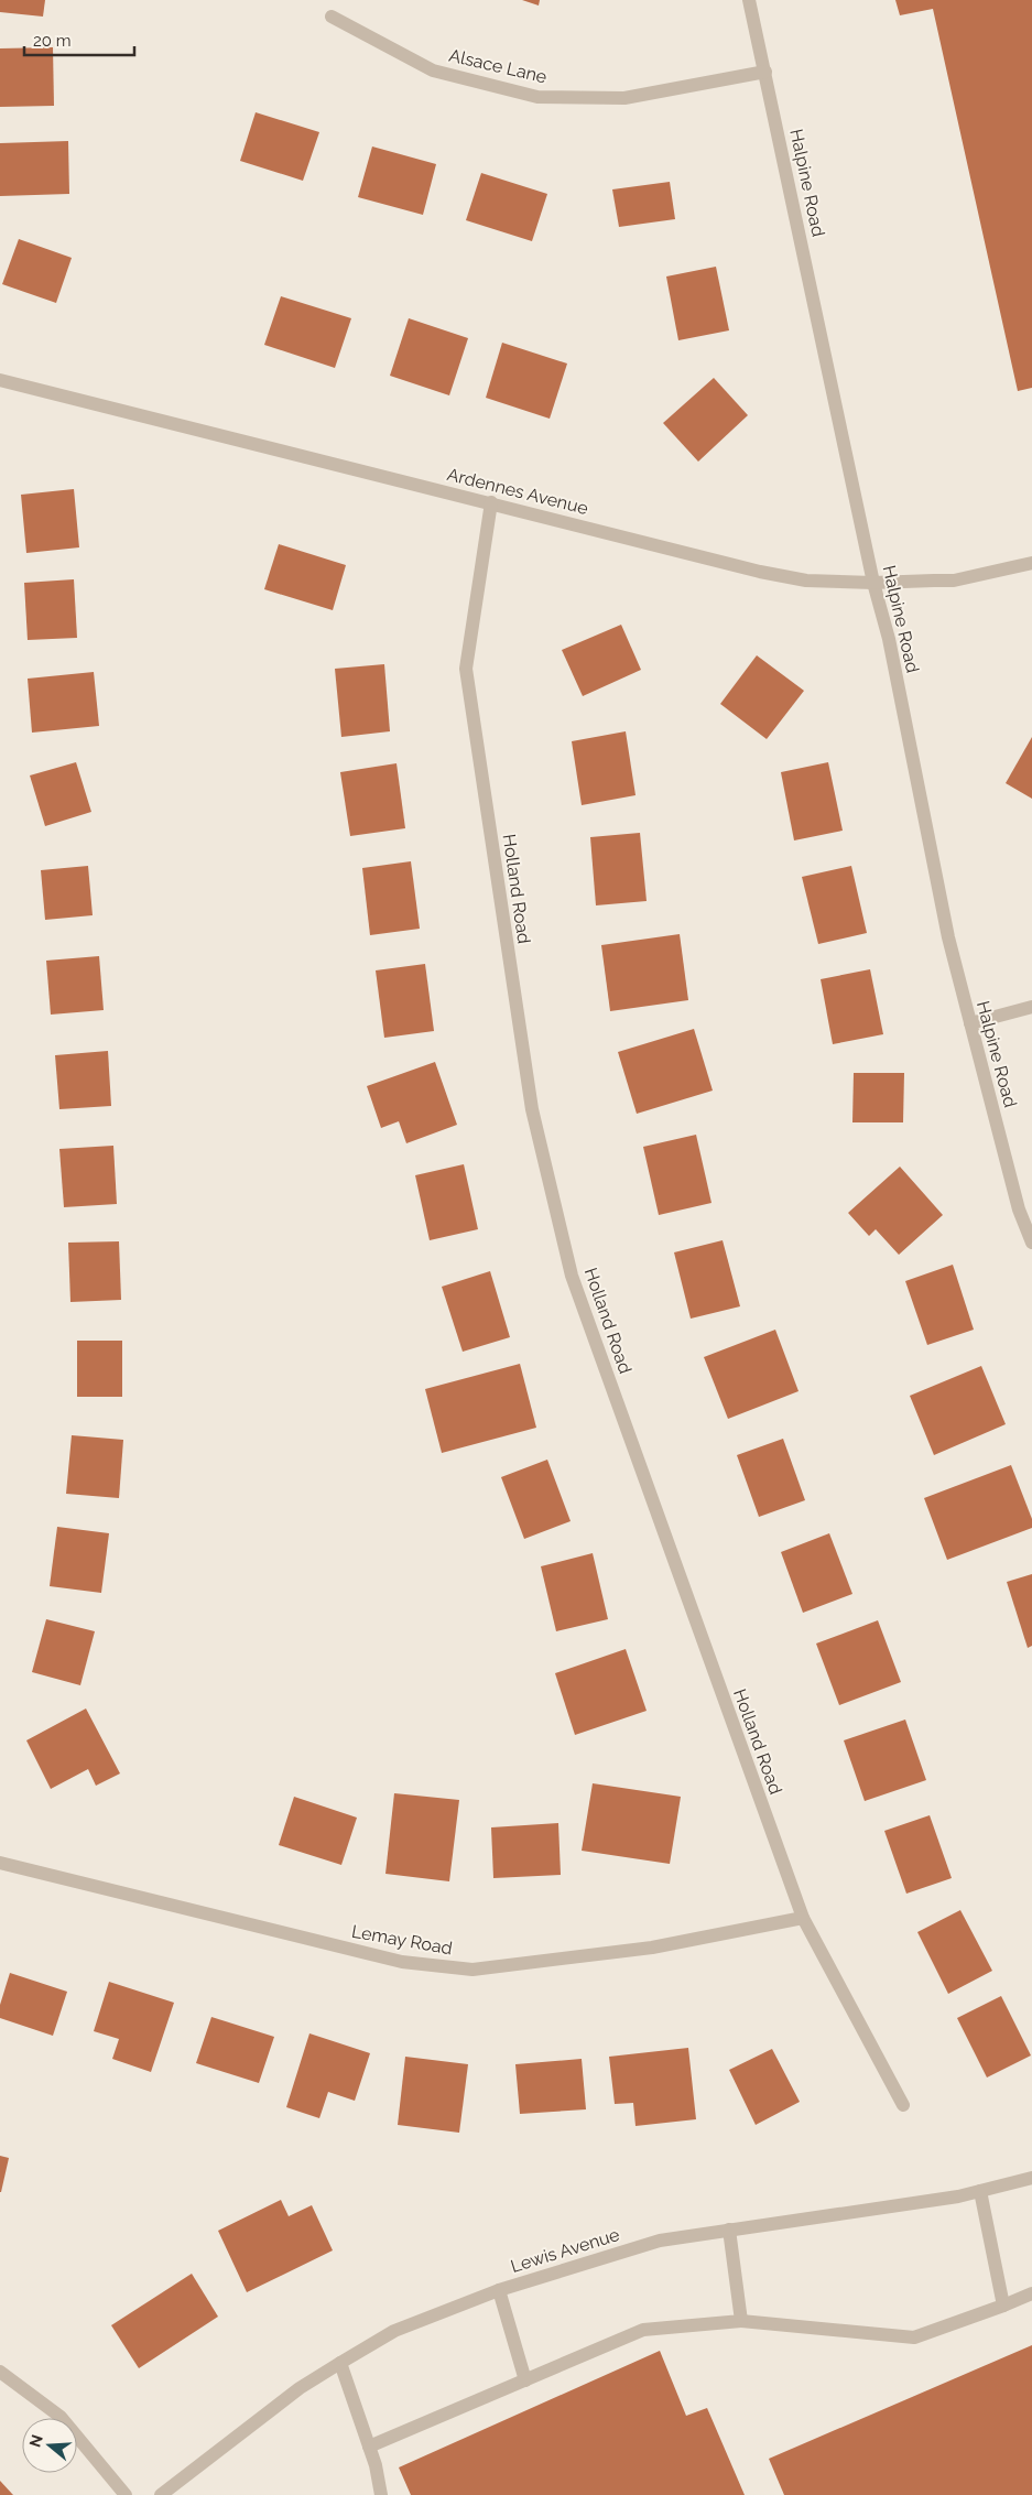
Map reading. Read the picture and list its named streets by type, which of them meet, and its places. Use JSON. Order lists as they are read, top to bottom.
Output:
{
  "streets": {
    "street": [
      "Alsace Lane",
      "Halpine Road",
      "Ardennes Avenue",
      "Holland Road",
      "Lemay Road",
      "Lewis Avenue"
    ]
  },
  "crossings": [
    ["Alsace Lane", "Halpine Road"],
    ["Halpine Road", "Ardennes Avenue"],
    ["Ardennes Avenue", "Holland Road"],
    ["Holland Road", "Lemay Road"]
  ],
  "scale_bar": "20 m",
  "north": "left"
}
